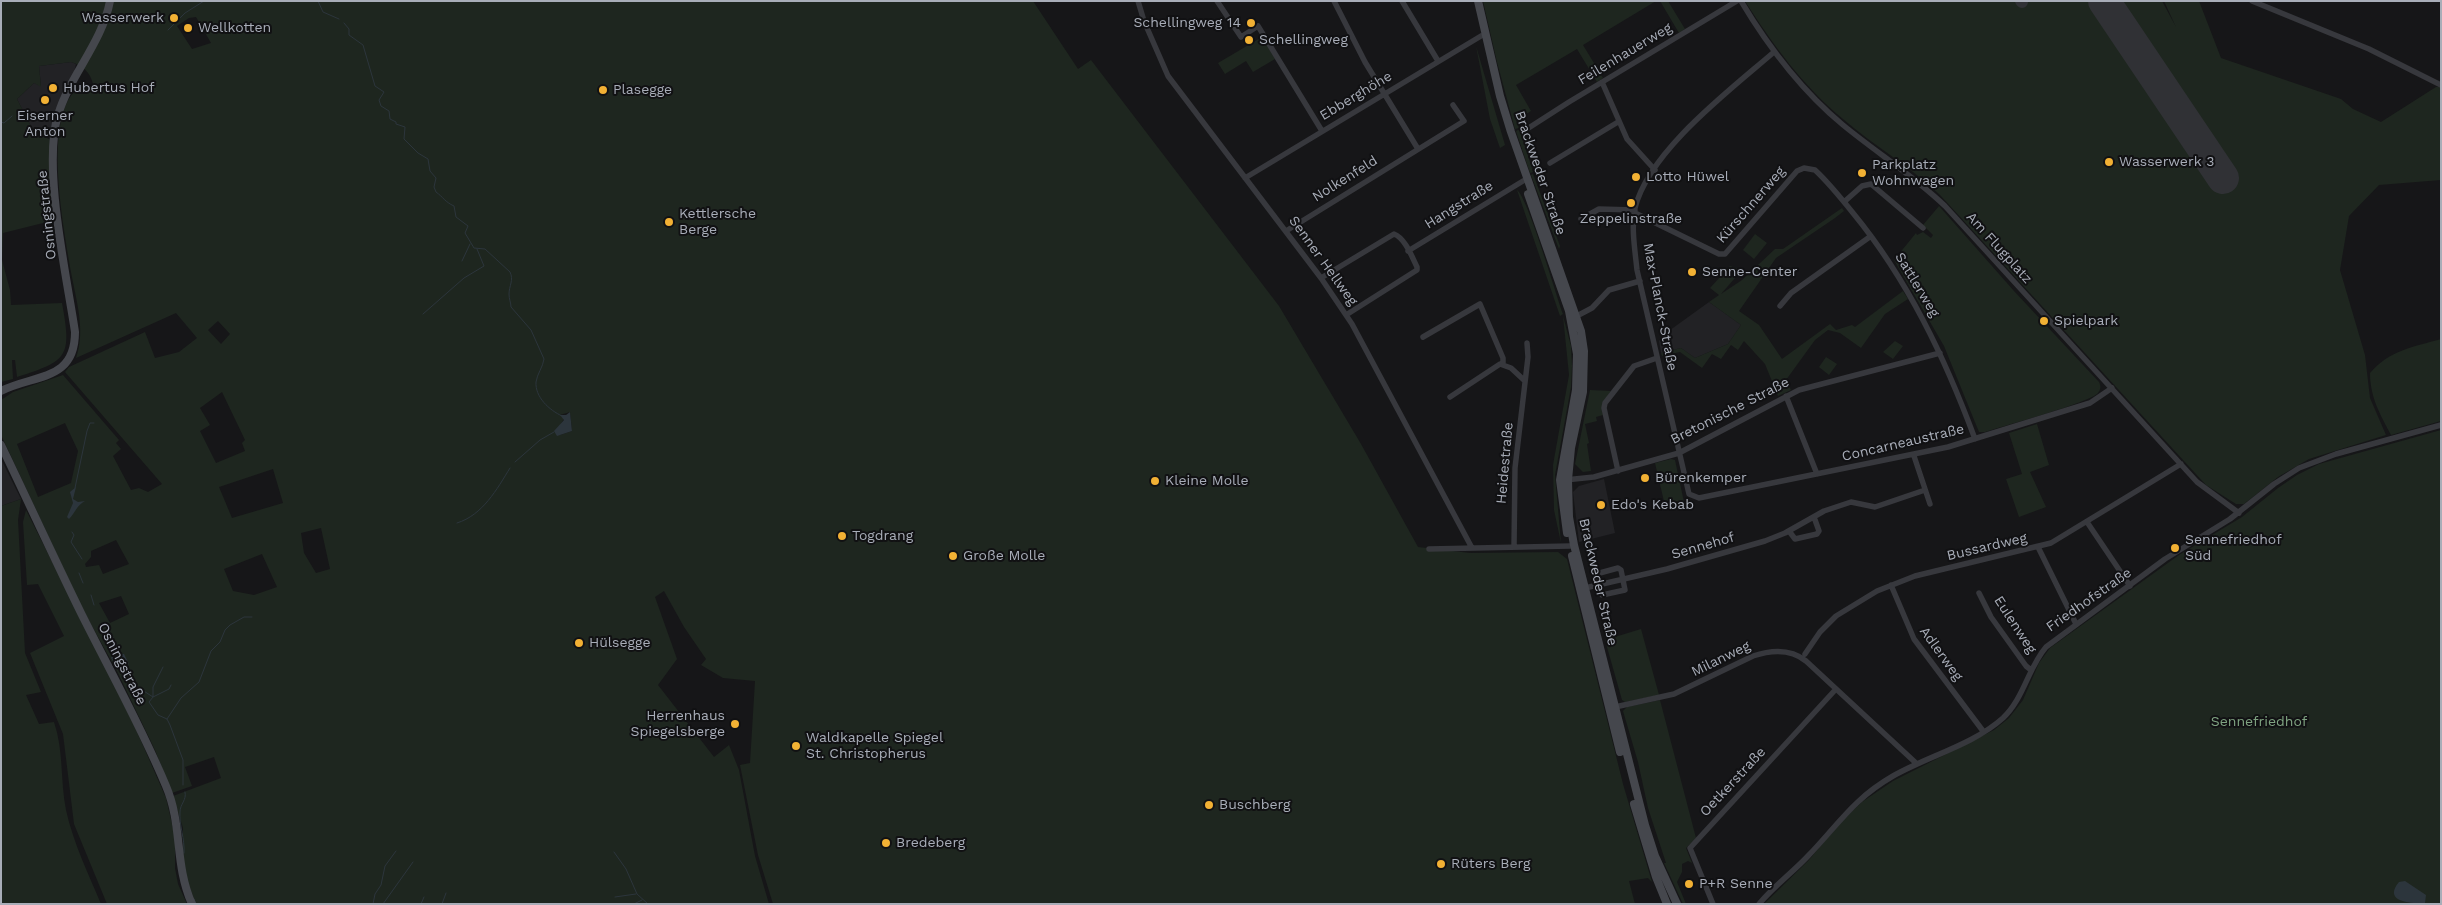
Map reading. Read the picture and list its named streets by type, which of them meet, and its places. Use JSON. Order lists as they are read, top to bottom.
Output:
{
  "streets": {
    "main road": ["Brackweder Straße", "Osningstraße"],
    "street": [
      "Feilenhauerweg",
      "Ebberghöhe",
      "Nolkenfeld",
      "Hangstraße",
      "Kürschnerweg",
      "Am Flugplatz",
      "Senner Hellweg",
      "Sattlerweg",
      "Max-Planck-Straße",
      "Bretonische Straße",
      "Concarneaustraße",
      "Heidestraße",
      "Sennehof",
      "Bussardweg",
      "Friedhofstraße",
      "Eulenweg",
      "Adlerweg",
      "Milanweg",
      "Oetkerstraße"
    ]
  },
  "crossings": [
    ["Ebberghöhe", "Brackweder Straße"],
    ["Ebberghöhe", "Senner Hellweg"],
    ["Brackweder Straße", "Hangstraße"],
    ["Brackweder Straße", "Bretonische Straße"],
    ["Brackweder Straße", "Sennehof"],
    ["Brackweder Straße", "Milanweg"],
    ["Nolkenfeld", "Senner Hellweg"],
    ["Kürschnerweg", "Sattlerweg"],
    ["Kürschnerweg", "Max-Planck-Straße"],
    ["Am Flugplatz", "Max-Planck-Straße"],
    ["Am Flugplatz", "Concarneaustraße"],
    ["Am Flugplatz", "Bussardweg"],
    ["Am Flugplatz", "Friedhofstraße"],
    ["Sattlerweg", "Bretonische Straße"],
    ["Sattlerweg", "Concarneaustraße"],
    ["Max-Planck-Straße", "Bretonische Straße"],
    ["Max-Planck-Straße", "Concarneaustraße"],
    ["Bussardweg", "Adlerweg"],
    ["Friedhofstraße", "Eulenweg"],
    ["Friedhofstraße", "Adlerweg"],
    ["Friedhofstraße", "Milanweg"],
    ["Milanweg", "Oetkerstraße"]
  ],
  "parks": ["Sennefriedhof"],
  "places": [
    "Wasserwerk",
    "Schellingweg 14",
    "Wellkotten",
    "Schellingweg",
    "Hubertus Hof",
    "Plasegge",
    "Eiserner Anton",
    "Wasserwerk 3",
    "Parkplatz Wohnwagen",
    "Lotto Hüwel",
    "Zeppelinstraße",
    "Kettlersche Berge",
    "Senne-Center",
    "Spielpark",
    "Bürenkemper",
    "Kleine Molle",
    "Edo's Kebab",
    "Togdrang",
    "Sennefriedhof Süd",
    "Große Molle",
    "Hülsegge",
    "Herrenhaus Spiegelsberge",
    "Waldkapelle Spiegel St. Christopherus",
    "Buschberg",
    "Bredeberg",
    "Rüters Berg",
    "P+R Senne"
  ]
}
